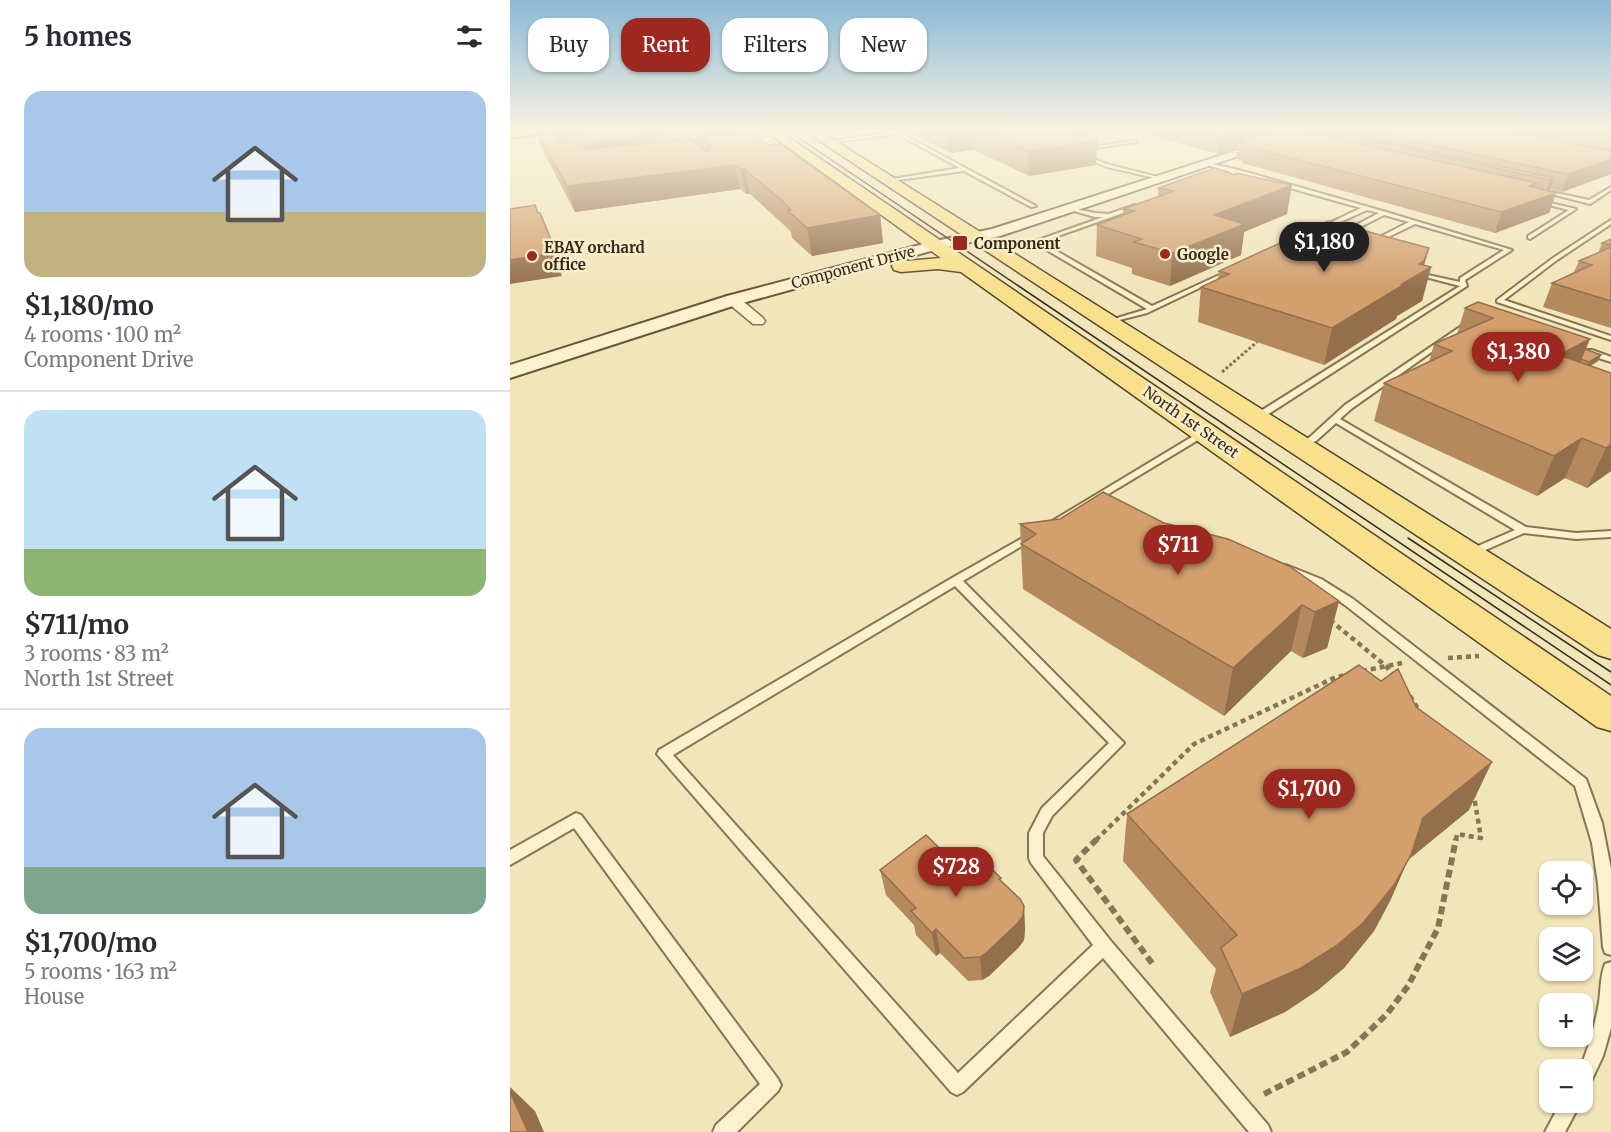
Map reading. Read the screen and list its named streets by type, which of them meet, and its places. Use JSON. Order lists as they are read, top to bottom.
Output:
{
  "streets": {
    "main road": ["Component Drive", "North 1st Street"]
  },
  "crossings": [
    ["Component Drive", "North 1st Street"]
  ],
  "places": {
    "transit": ["Component"],
    "other": ["Google", "EBAY orchard office"]
  },
  "page": {
    "heading": "5 homes",
    "chip": [
      "Buy",
      "Rent",
      "Filters",
      "New"
    ],
    "list": [
      {
        "name": "$1,180/mo",
        "note": "4 rooms · 100 m² · Component Drive"
      },
      {
        "name": "$711/mo",
        "note": "3 rooms · 83 m² · North 1st Street"
      },
      {
        "name": "$1,700/mo",
        "note": "5 rooms · 163 m² · House"
      }
    ],
    "price": [
      "$1,180",
      "$1,380",
      "$711",
      "$1,700",
      "$728"
    ],
    "map_buttons": ["+", "−"]
  }
}
